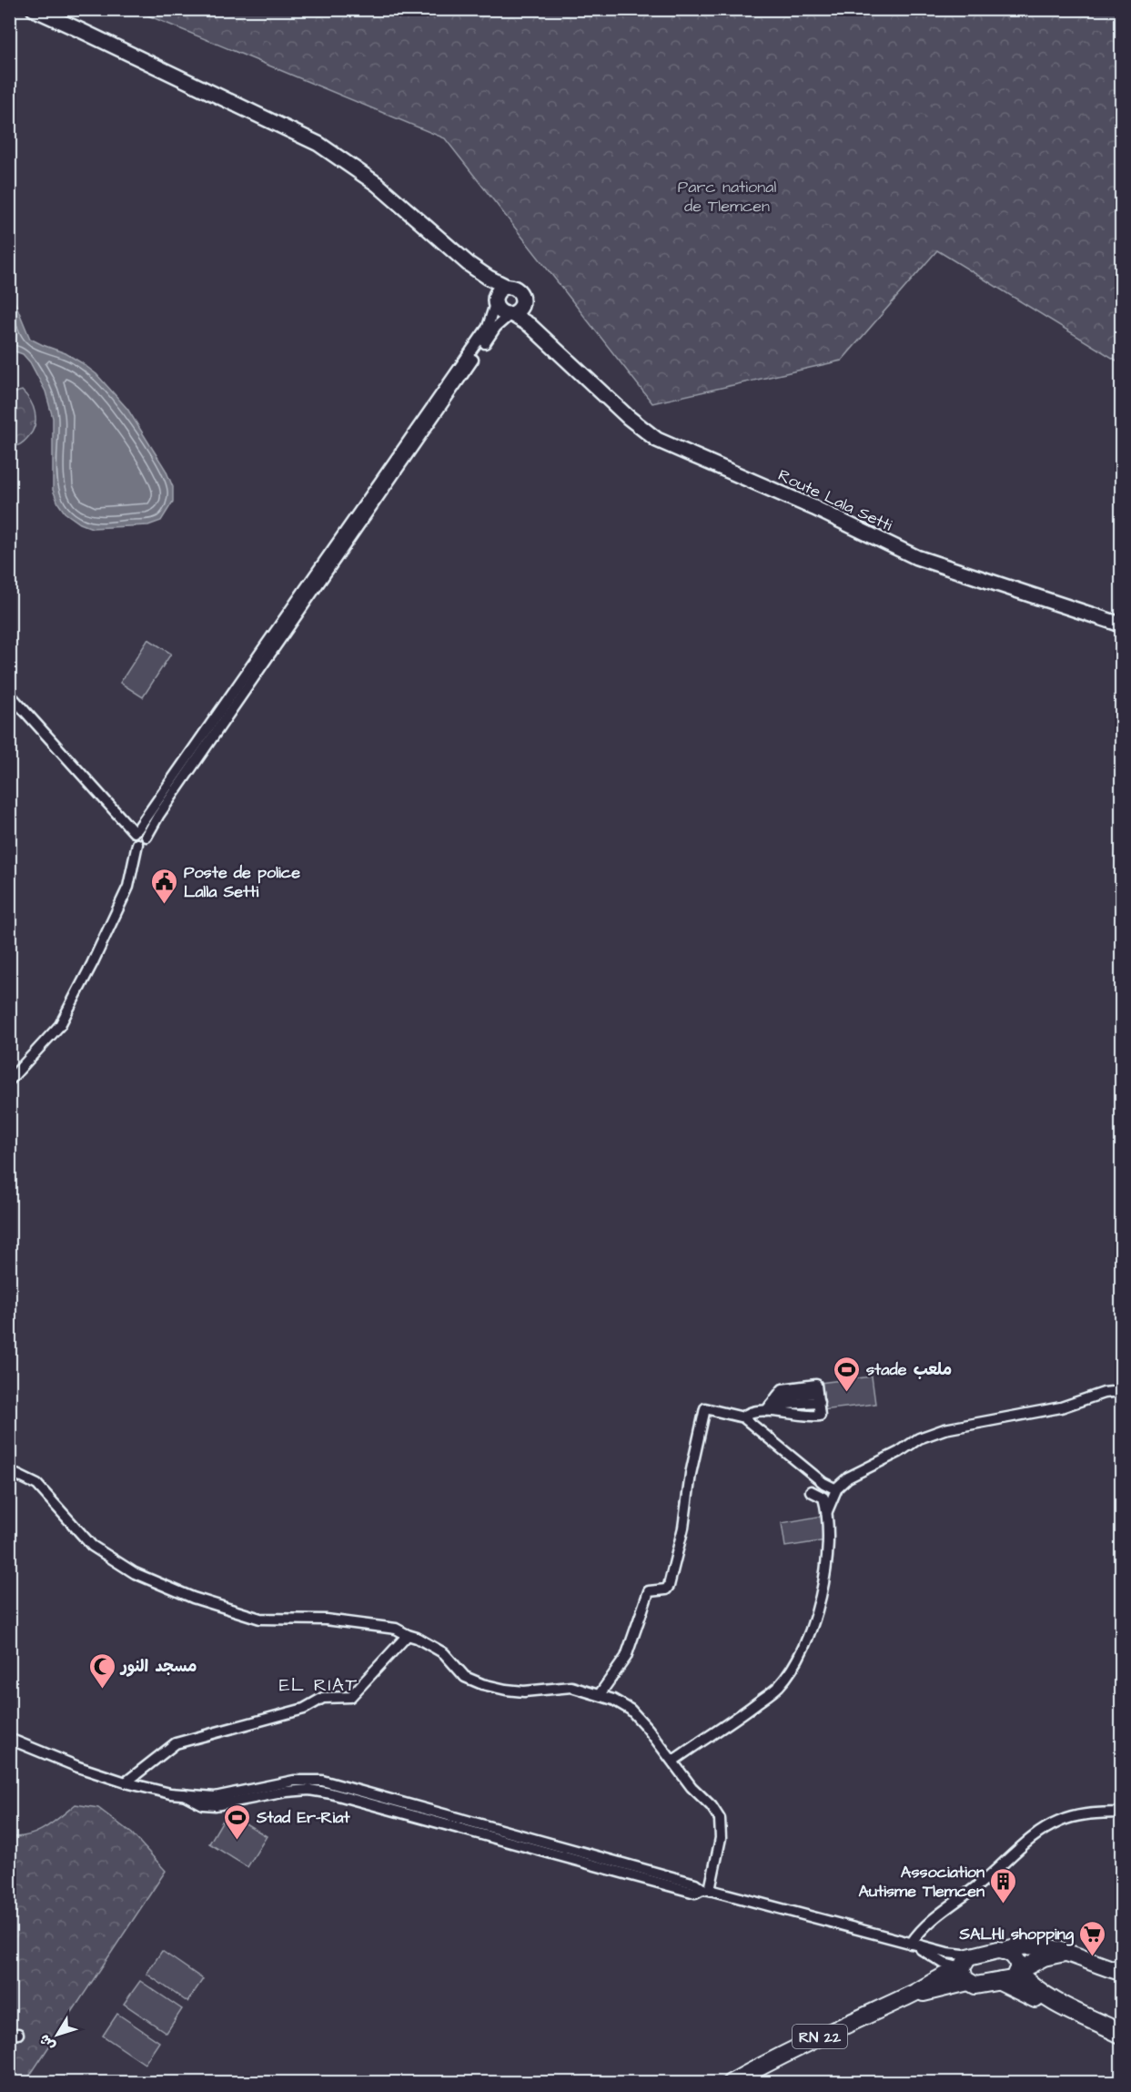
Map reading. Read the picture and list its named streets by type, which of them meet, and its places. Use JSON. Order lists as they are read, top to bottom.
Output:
{
  "streets": {
    "main road": ["Route Lala Setti", "RN 22"]
  },
  "districts": ["EL RIAT"],
  "parks": ["Parc national de Tlemcen"],
  "places": {
    "public building": ["Poste de police Lalla Setti"],
    "sports": ["stade ملعب", "Stad Er-Riat"],
    "mosque": ["مسجد النور"],
    "building": ["Association Autisme Tlemcen"],
    "supermarket": ["SALHI shopping"]
  },
  "north": "bottom left"
}
